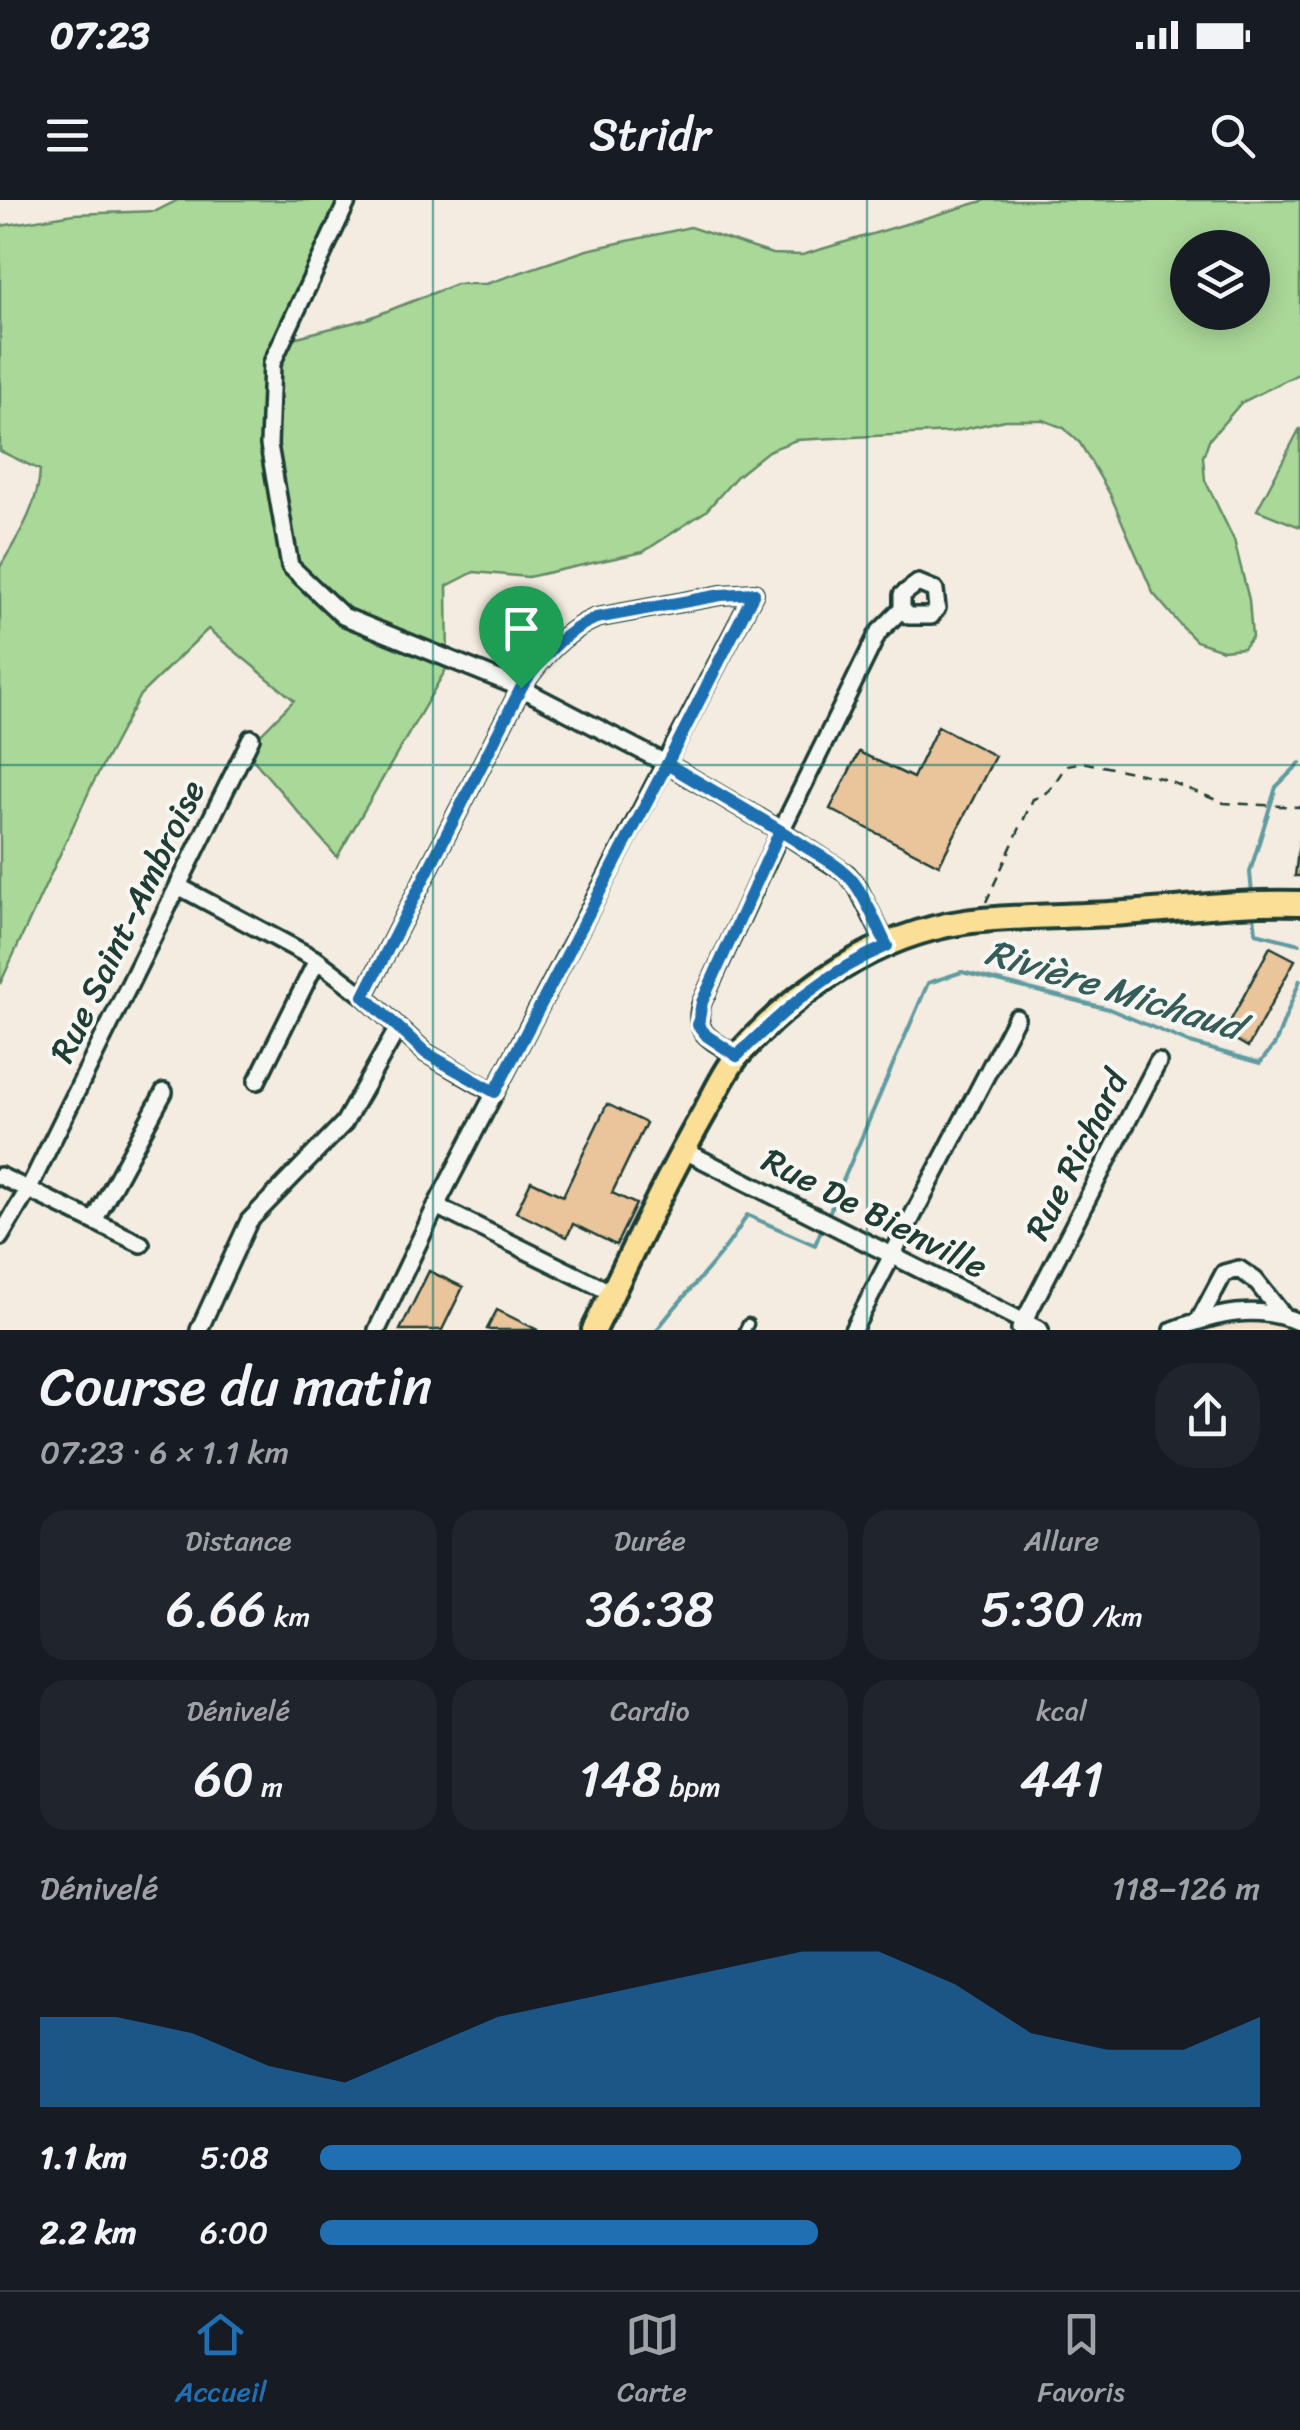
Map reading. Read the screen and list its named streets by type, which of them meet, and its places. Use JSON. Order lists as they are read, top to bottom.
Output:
{
  "streets": {
    "street": ["Rue Saint-Ambroise", "Rue Richard", "Rue De Bienville"]
  },
  "crossings": [
    ["Rue Richard", "Rue De Bienville"]
  ],
  "water": ["Rivière Michaud"],
  "page": {
    "status": "07:23",
    "header": "Stridr",
    "heading": ["Course du matin", "07:23 · 6 × 1.1 km"],
    "stats": [
      ["Distance", "6.66 km"],
      ["Durée", "36:38"],
      ["Allure", "5:30 /km"],
      ["Dénivelé", "60 m"],
      ["Cardio", "148 bpm"],
      ["kcal", "441"]
    ],
    "chart": ["Dénivelé", "118–126 m"],
    "list": [
      {
        "name": "1.1 km",
        "note": "5:08"
      },
      {
        "name": "2.2 km",
        "note": "6:00"
      }
    ],
    "tabs": ["Accueil", "Carte", "Favoris"]
  }
}
